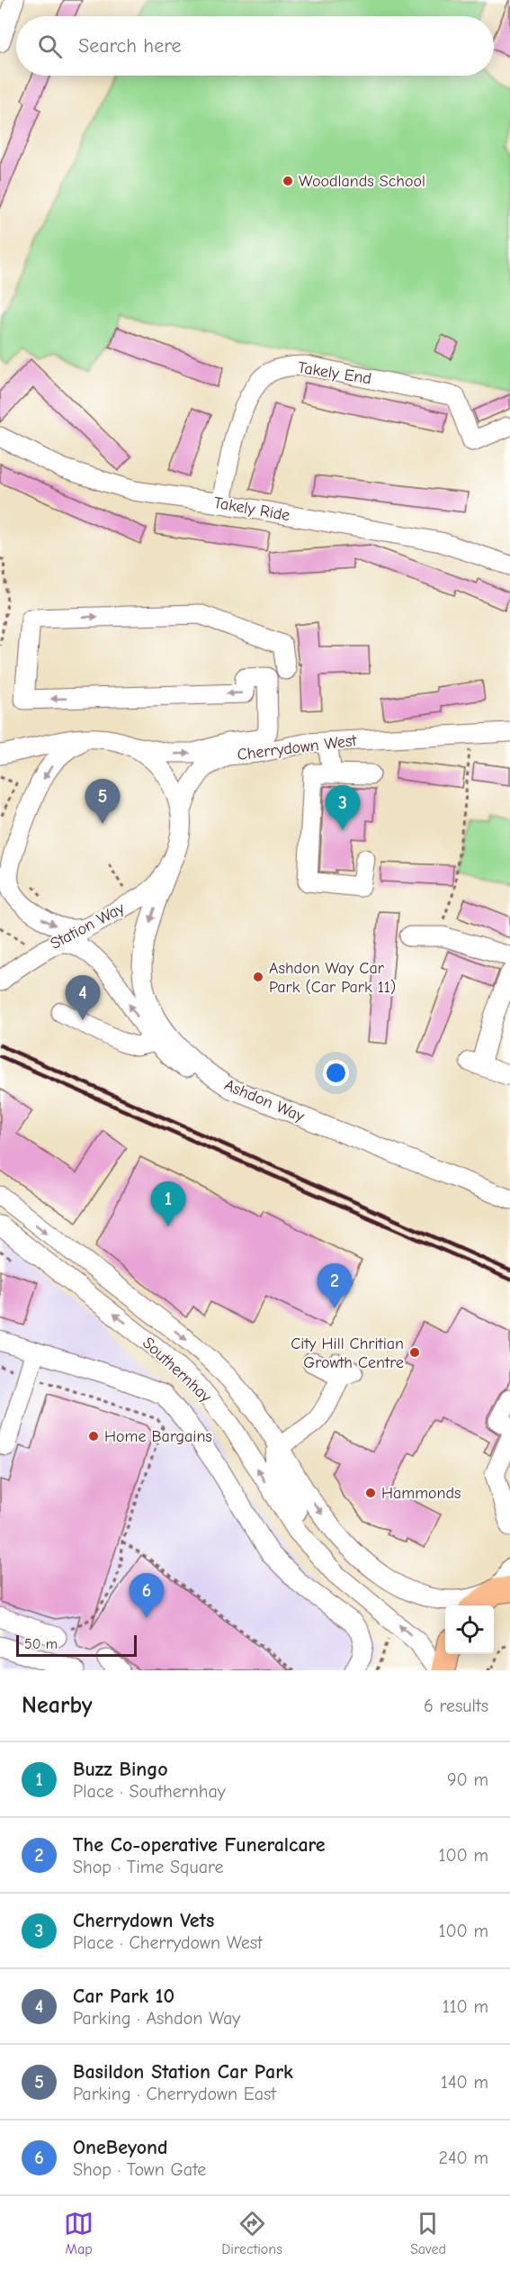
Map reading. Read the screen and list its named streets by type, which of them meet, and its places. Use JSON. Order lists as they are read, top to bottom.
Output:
{
  "streets": {
    "street": [
      "Takely End",
      "Takely Ride",
      "Cherrydown West",
      "Station Way",
      "Ashdon Way",
      "Southernhay"
    ]
  },
  "crossings": [
    ["Takely End", "Takely Ride"],
    ["Cherrydown West", "Station Way"],
    ["Cherrydown West", "Ashdon Way"],
    ["Station Way", "Ashdon Way"]
  ],
  "one_way": ["Ashdon Way"],
  "places": [
    "Woodlands School",
    "Ashdon Way Car Park (Car Park 11)",
    "City Hill Chritian Growth Centre",
    "Home Bargains",
    "Hammonds"
  ],
  "scale_bar": "50 m",
  "page": {
    "search": "Search here",
    "pins": [
      "5",
      "3",
      "4",
      "1",
      "2",
      "6"
    ],
    "scale": "50 m",
    "heading": ["Nearby", "6 results"],
    "list": [
      {
        "mark": "1",
        "name": "Buzz Bingo",
        "note": "Place · Southernhay",
        "value": "90 m"
      },
      {
        "mark": "2",
        "name": "The Co-operative Funeralcare",
        "note": "Shop · Time Square",
        "value": "100 m"
      },
      {
        "mark": "3",
        "name": "Cherrydown Vets",
        "note": "Place · Cherrydown West",
        "value": "100 m"
      },
      {
        "mark": "4",
        "name": "Car Park 10",
        "note": "Parking · Ashdon Way",
        "value": "110 m"
      },
      {
        "mark": "5",
        "name": "Basildon Station Car Park",
        "note": "Parking · Cherrydown East",
        "value": "140 m"
      },
      {
        "mark": "6",
        "name": "OneBeyond",
        "note": "Shop · Town Gate",
        "value": "240 m"
      }
    ],
    "nav": ["Map", "Directions", "Saved"]
  }
}
